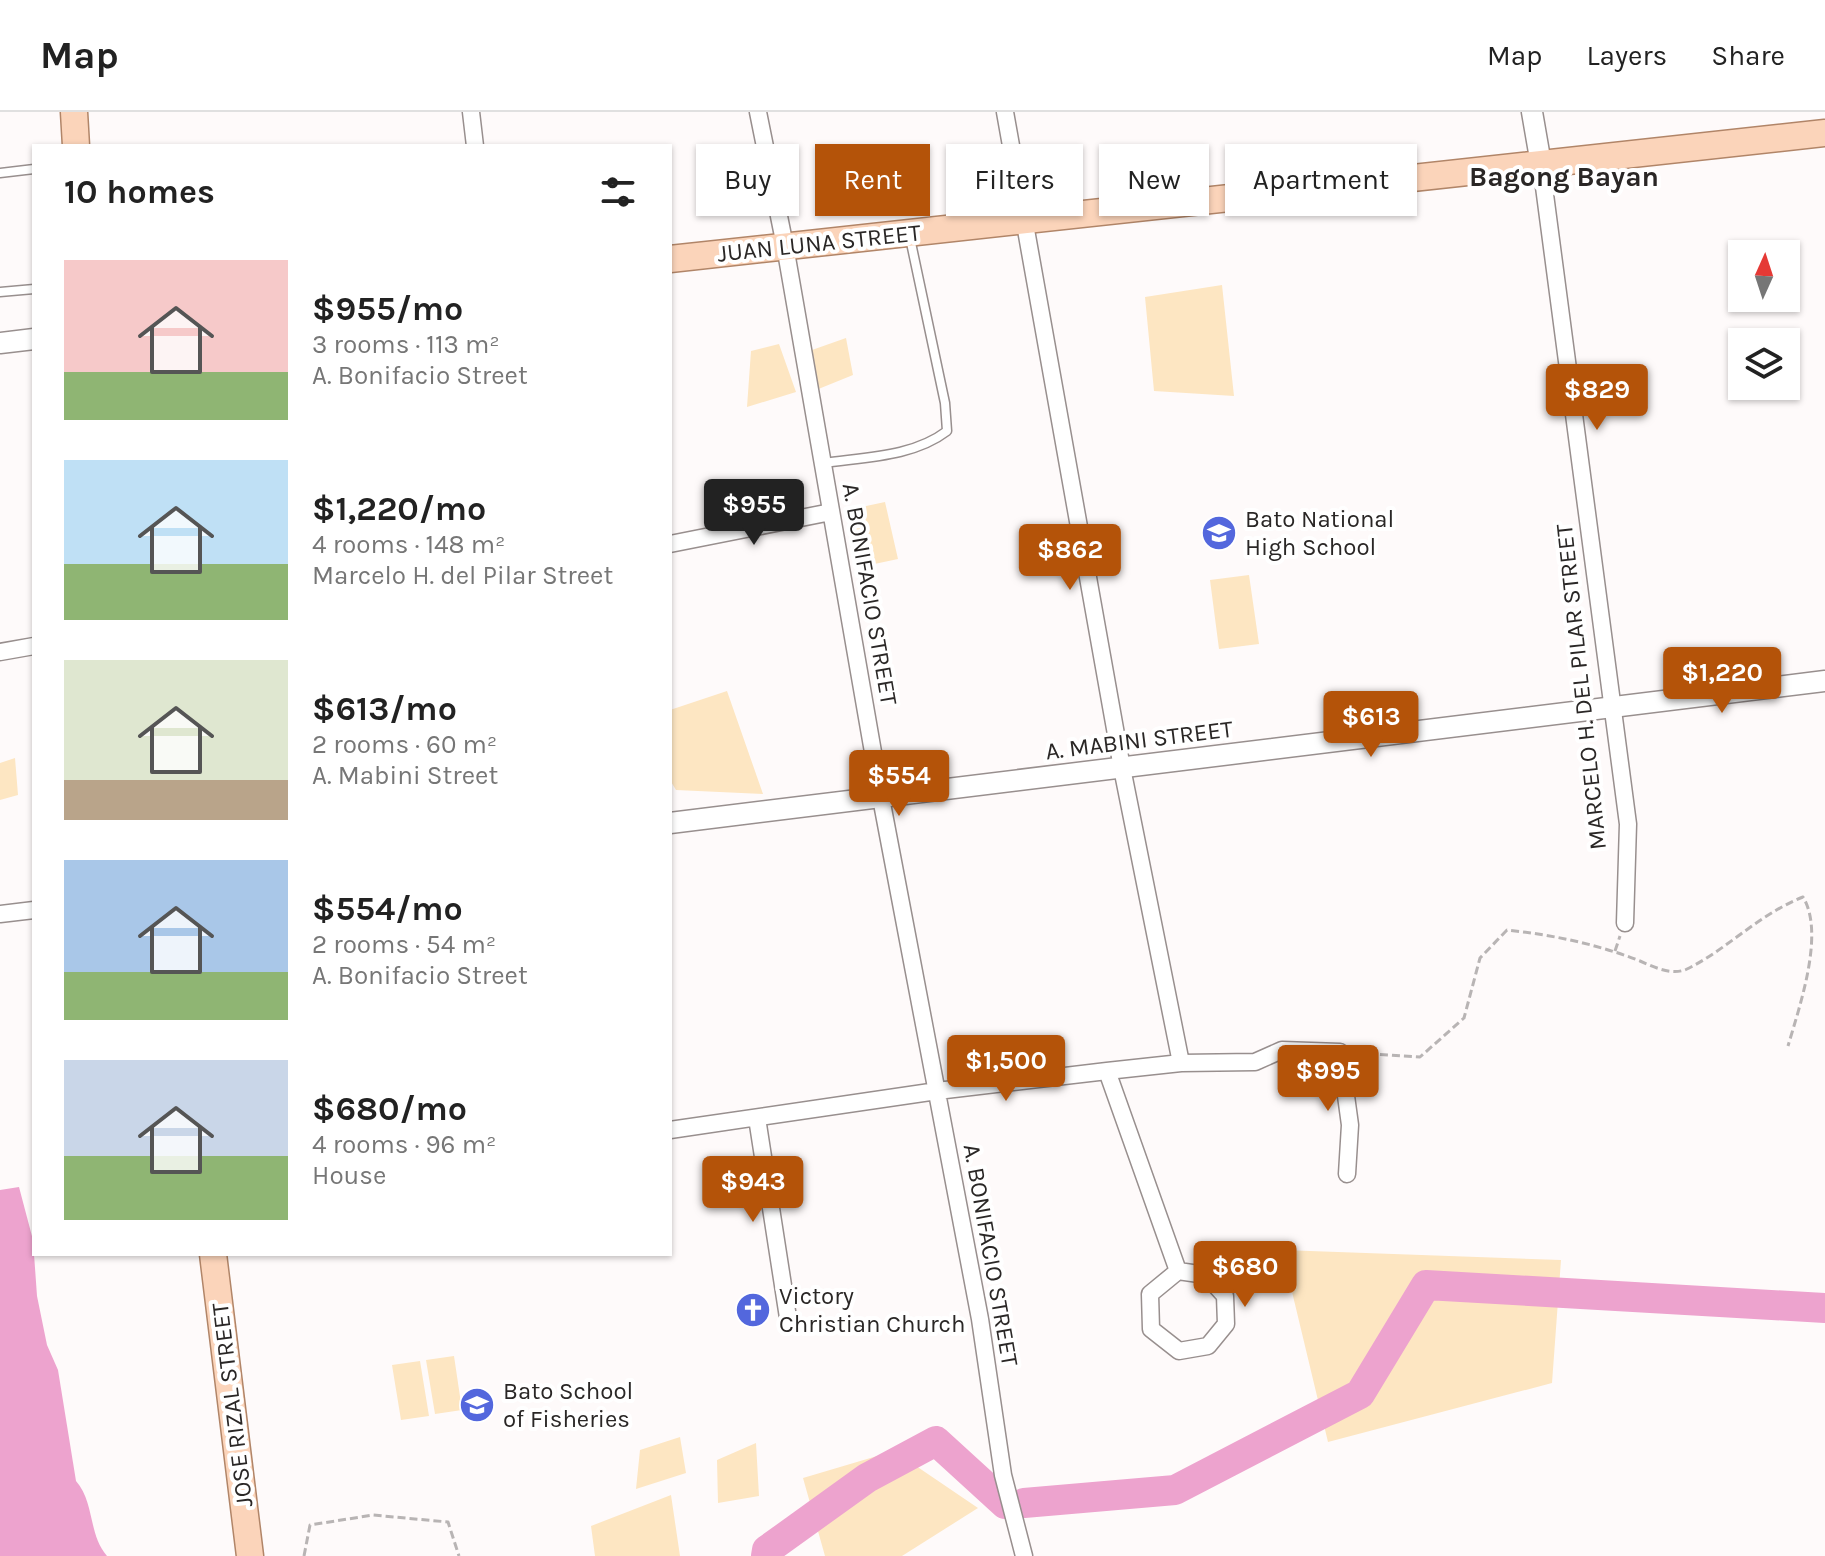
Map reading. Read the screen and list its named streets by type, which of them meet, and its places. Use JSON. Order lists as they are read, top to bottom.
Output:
{
  "streets": {
    "main road": ["JUAN LUNA STREET", "JOSE RIZAL STREET"],
    "street": ["A. BONIFACIO STREET", "MARCELO H. DEL PILAR STREET", "A. MABINI STREET"]
  },
  "crossings": [
    ["JUAN LUNA STREET", "A. BONIFACIO STREET"],
    ["JUAN LUNA STREET", "MARCELO H. DEL PILAR STREET"],
    ["A. BONIFACIO STREET", "A. MABINI STREET"],
    ["MARCELO H. DEL PILAR STREET", "A. MABINI STREET"]
  ],
  "districts": ["Bagong Bayan"],
  "places": {
    "school or university": ["Bato National High School", "Bato School of Fisheries"],
    "church": ["Victory Christian Church"]
  },
  "north": "top",
  "page": {
    "header": "Map",
    "nav": ["Map", "Layers", "Share"],
    "chip": [
      "Buy",
      "Rent",
      "Filters",
      "New",
      "Apartment"
    ],
    "heading": "10 homes",
    "list": [
      {
        "name": "$955/mo",
        "note": "3 rooms · 113 m² · A. Bonifacio Street"
      },
      {
        "name": "$1,220/mo",
        "note": "4 rooms · 148 m² · Marcelo H. del Pilar Street"
      },
      {
        "name": "$613/mo",
        "note": "2 rooms · 60 m² · A. Mabini Street"
      },
      {
        "name": "$554/mo",
        "note": "2 rooms · 54 m² · A. Bonifacio Street"
      },
      {
        "name": "$680/mo",
        "note": "4 rooms · 96 m² · House"
      }
    ],
    "price": [
      "$829",
      "$955",
      "$862",
      "$1,220",
      "$613",
      "$554",
      "$1,500",
      "$995",
      "$943",
      "$680"
    ]
  }
}
